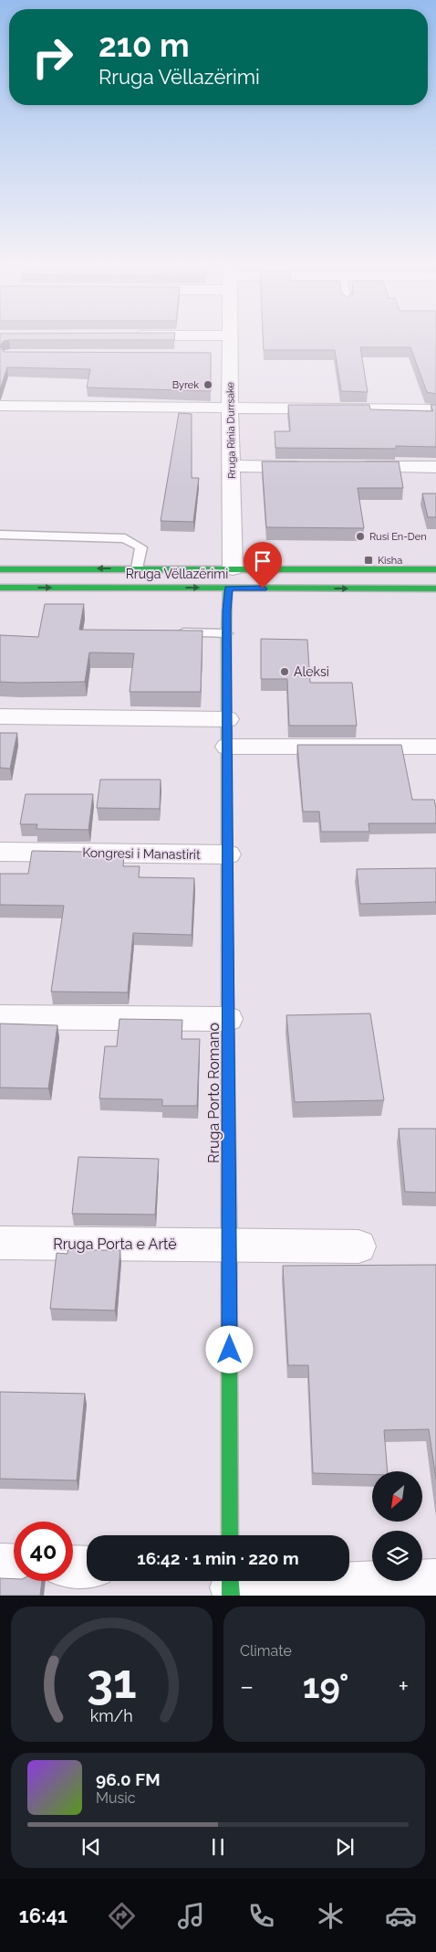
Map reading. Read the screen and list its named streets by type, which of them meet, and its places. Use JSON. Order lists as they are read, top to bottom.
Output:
{
  "streets": {
    "main road": ["Rruga Vëllazërimi", "Rruga Porto Romano"],
    "street": ["Rruga Rinia Durrsake", "Kongresi i Manastirit", "Rruga Porta e Artë"]
  },
  "crossings": [
    ["Rruga Rinia Durrsake", "Rruga Vëllazërimi"],
    ["Rruga Vëllazërimi", "Rruga Porto Romano"],
    ["Kongresi i Manastirit", "Rruga Porto Romano"],
    ["Rruga Porto Romano", "Rruga Porta e Artë"]
  ],
  "places": {
    "other": ["Byrek", "Rusi En-Den", "Aleksi"],
    "transit": ["Kisha"]
  },
  "north": "bottom left",
  "page": {
    "turn": ["210 m", "Rruga Vëllazërimi"],
    "limit": "40",
    "trip": "16:42 · 1 min · 220 m",
    "tile": "Climate",
    "heat": ["−", "19°", "+"],
    "song": ["96.0 FM", "Music"],
    "tabs": "16:41",
    "gauge": ["31", "km/h"]
  }
}
